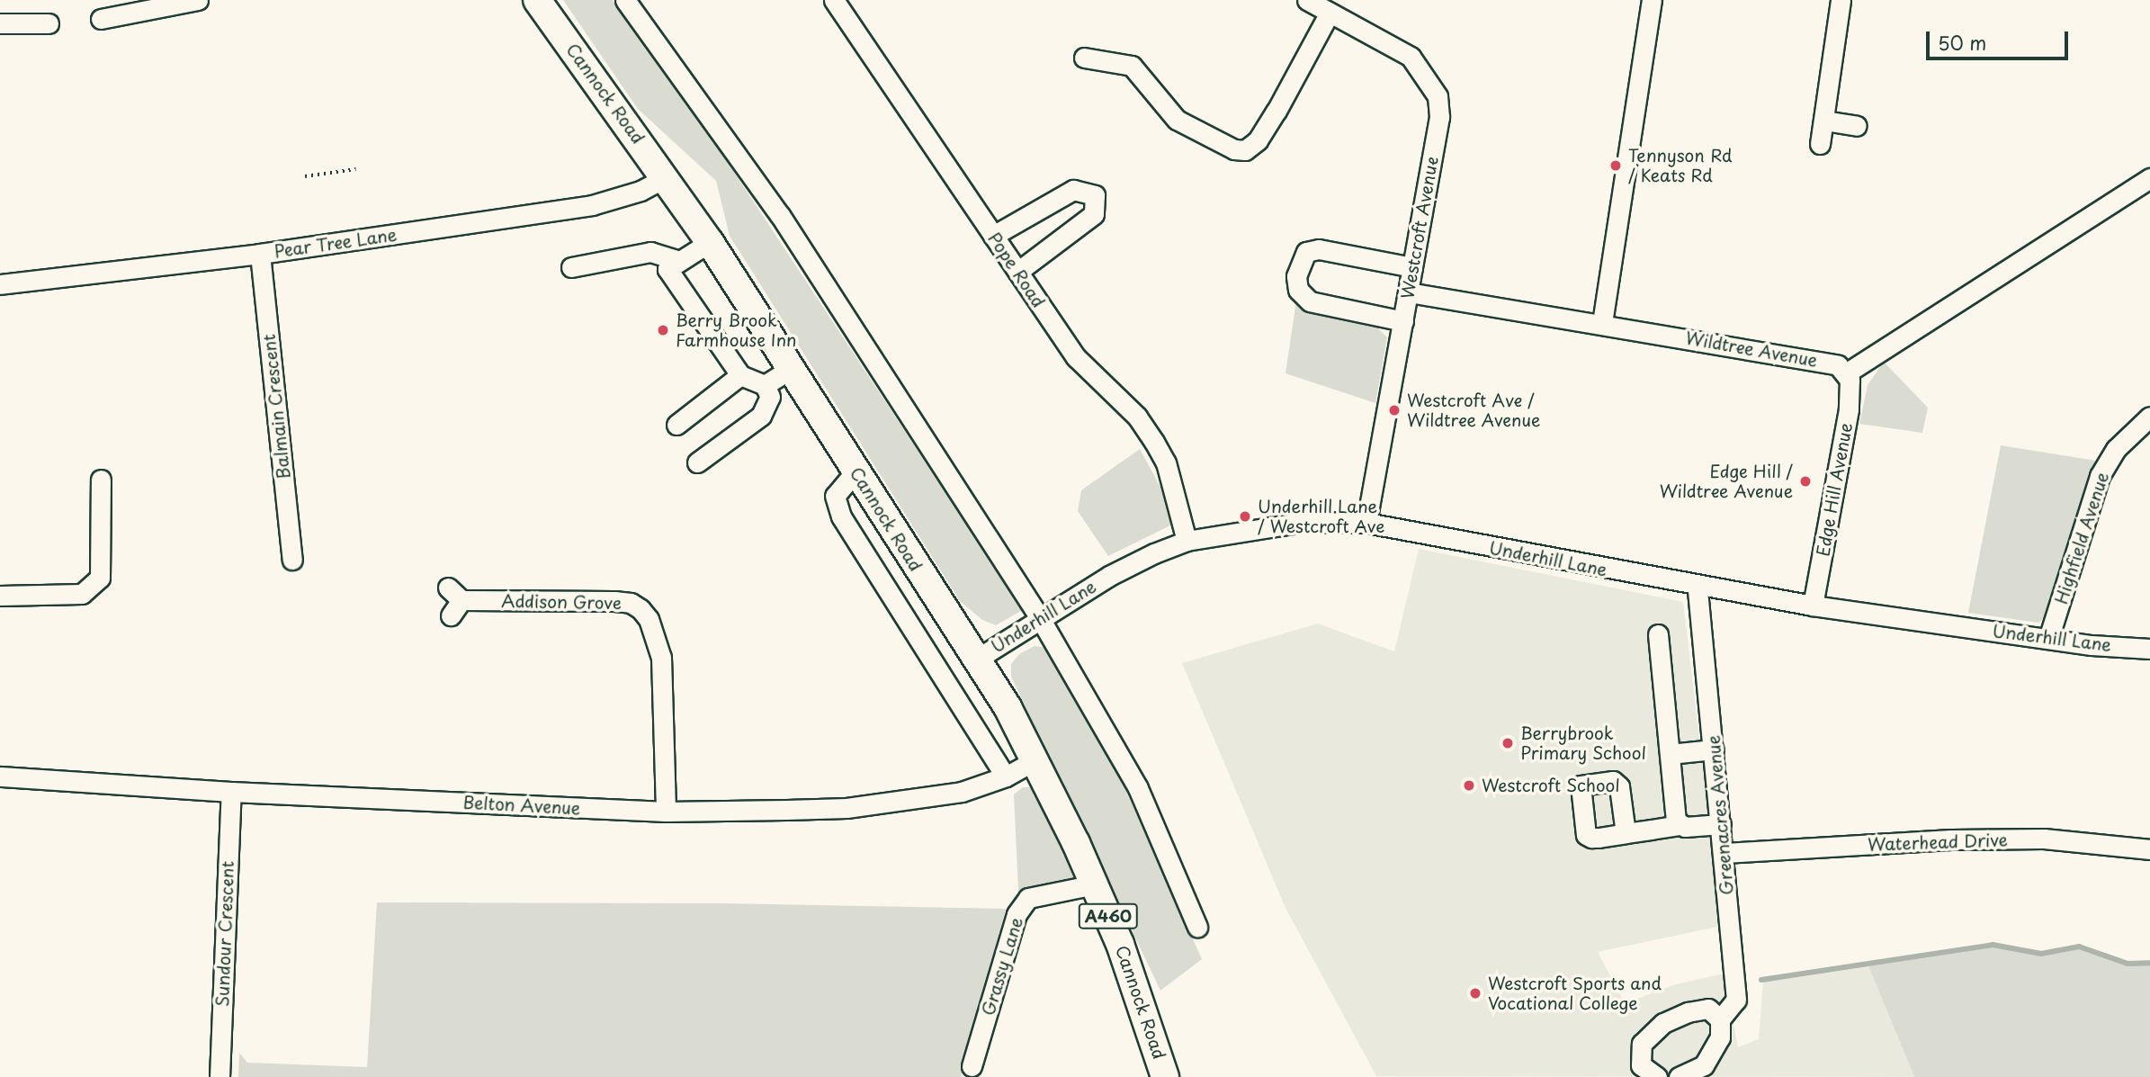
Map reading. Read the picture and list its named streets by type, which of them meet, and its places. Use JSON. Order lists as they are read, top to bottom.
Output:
{
  "streets": {
    "highway": ["Cannock Road", "A460"],
    "street": [
      "Westcroft Avenue",
      "Pear Tree Lane",
      "Pope Road",
      "Wildtree Avenue",
      "Balmain Crescent",
      "Edge Hill Avenue",
      "Highfield Avenue",
      "Underhill Lane",
      "Addison Grove",
      "Belton Avenue",
      "Greenacres Avenue",
      "Waterhead Drive",
      "Sundour Crescent",
      "Grassy Lane"
    ]
  },
  "crossings": [
    ["Cannock Road", "Pear Tree Lane"],
    ["Cannock Road", "Underhill Lane"],
    ["Cannock Road", "Belton Avenue"],
    ["Cannock Road", "Grassy Lane"],
    ["Westcroft Avenue", "Wildtree Avenue"],
    ["Westcroft Avenue", "Underhill Lane"],
    ["Pear Tree Lane", "Balmain Crescent"],
    ["Pope Road", "Underhill Lane"],
    ["Wildtree Avenue", "Edge Hill Avenue"],
    ["Edge Hill Avenue", "Underhill Lane"],
    ["Highfield Avenue", "Underhill Lane"],
    ["Underhill Lane", "Greenacres Avenue"],
    ["Addison Grove", "Belton Avenue"],
    ["Belton Avenue", "Sundour Crescent"],
    ["Greenacres Avenue", "Waterhead Drive"]
  ],
  "places": [
    "Tennyson Rd / Keats Rd",
    "Berry Brook Farmhouse Inn",
    "Westcroft Ave / Wildtree Avenue",
    "Edge Hill / Wildtree Avenue",
    "Underhill Lane / Westcroft Ave",
    "Berrybrook Primary School",
    "Westcroft School",
    "Westcroft Sports and Vocational College"
  ],
  "scale_bar": "50 m"
}
